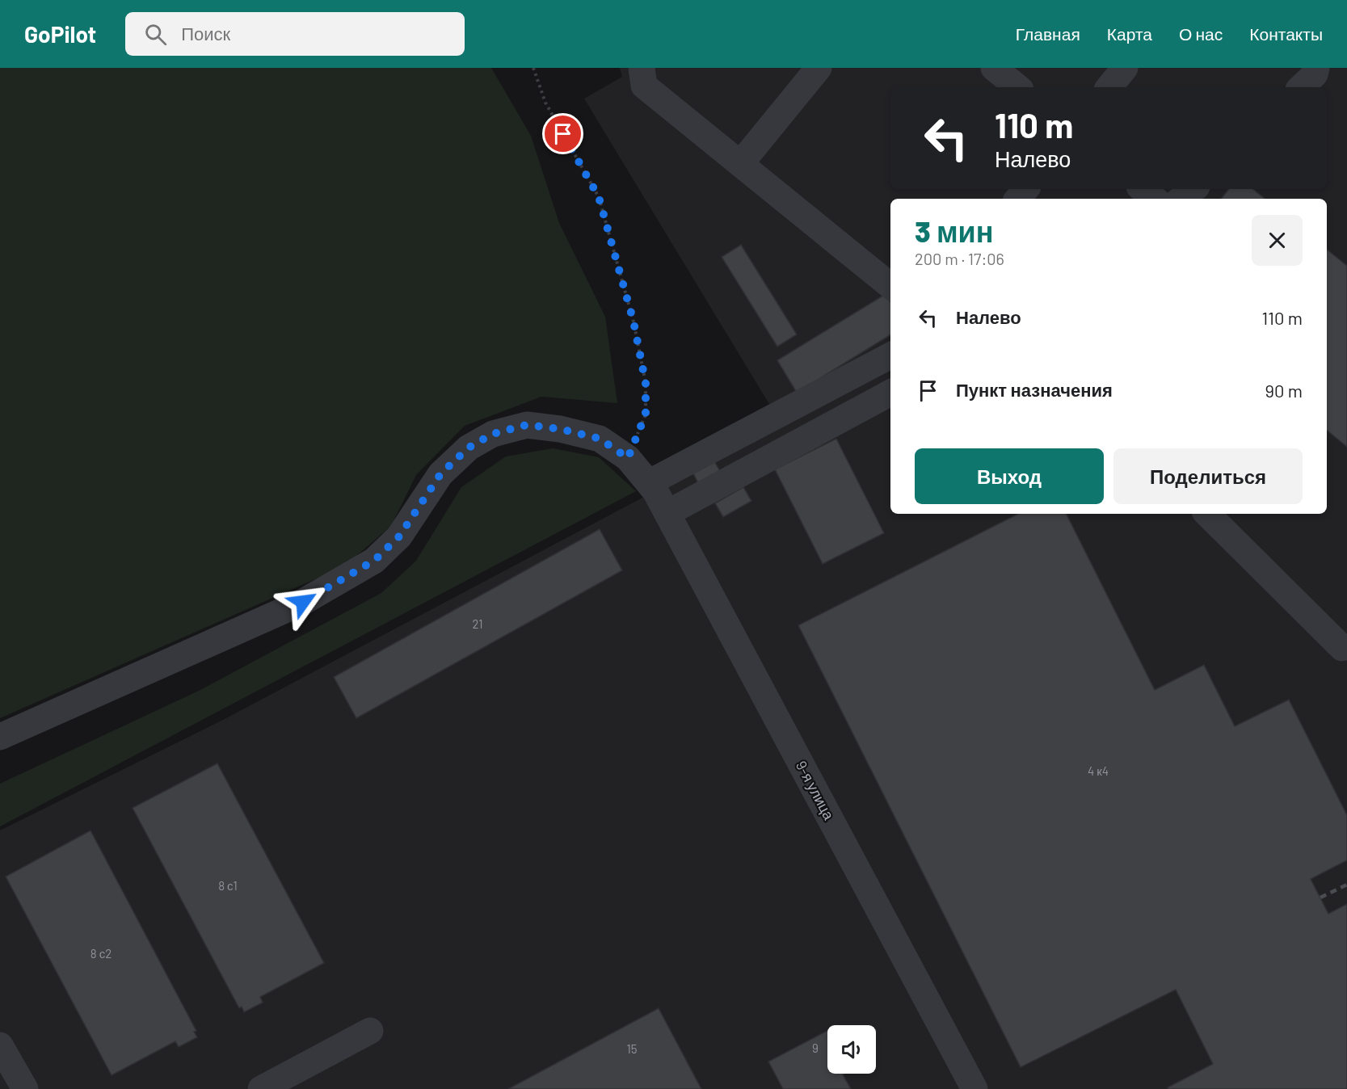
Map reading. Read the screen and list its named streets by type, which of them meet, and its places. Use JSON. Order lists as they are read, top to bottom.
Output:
{
  "streets": {
    "street": ["9-я улица"]
  },
  "house_numbers": [
    "21",
    "4 к4",
    "8 с1",
    "8 с2",
    "9",
    "15"
  ],
  "page": {
    "header": "GoPilot",
    "search": "Поиск",
    "nav": [
      "Главная",
      "Карта",
      "О нас",
      "Контакты"
    ],
    "turn": ["110 m", "Налево"],
    "heading": ["3 мин", "200 m · 17:06"],
    "list": [
      {
        "name": "Налево",
        "value": "110 m"
      },
      {
        "name": "Пункт назначения",
        "value": "90 m"
      }
    ],
    "buttons": ["Выход", "Поделиться"]
  }
}
